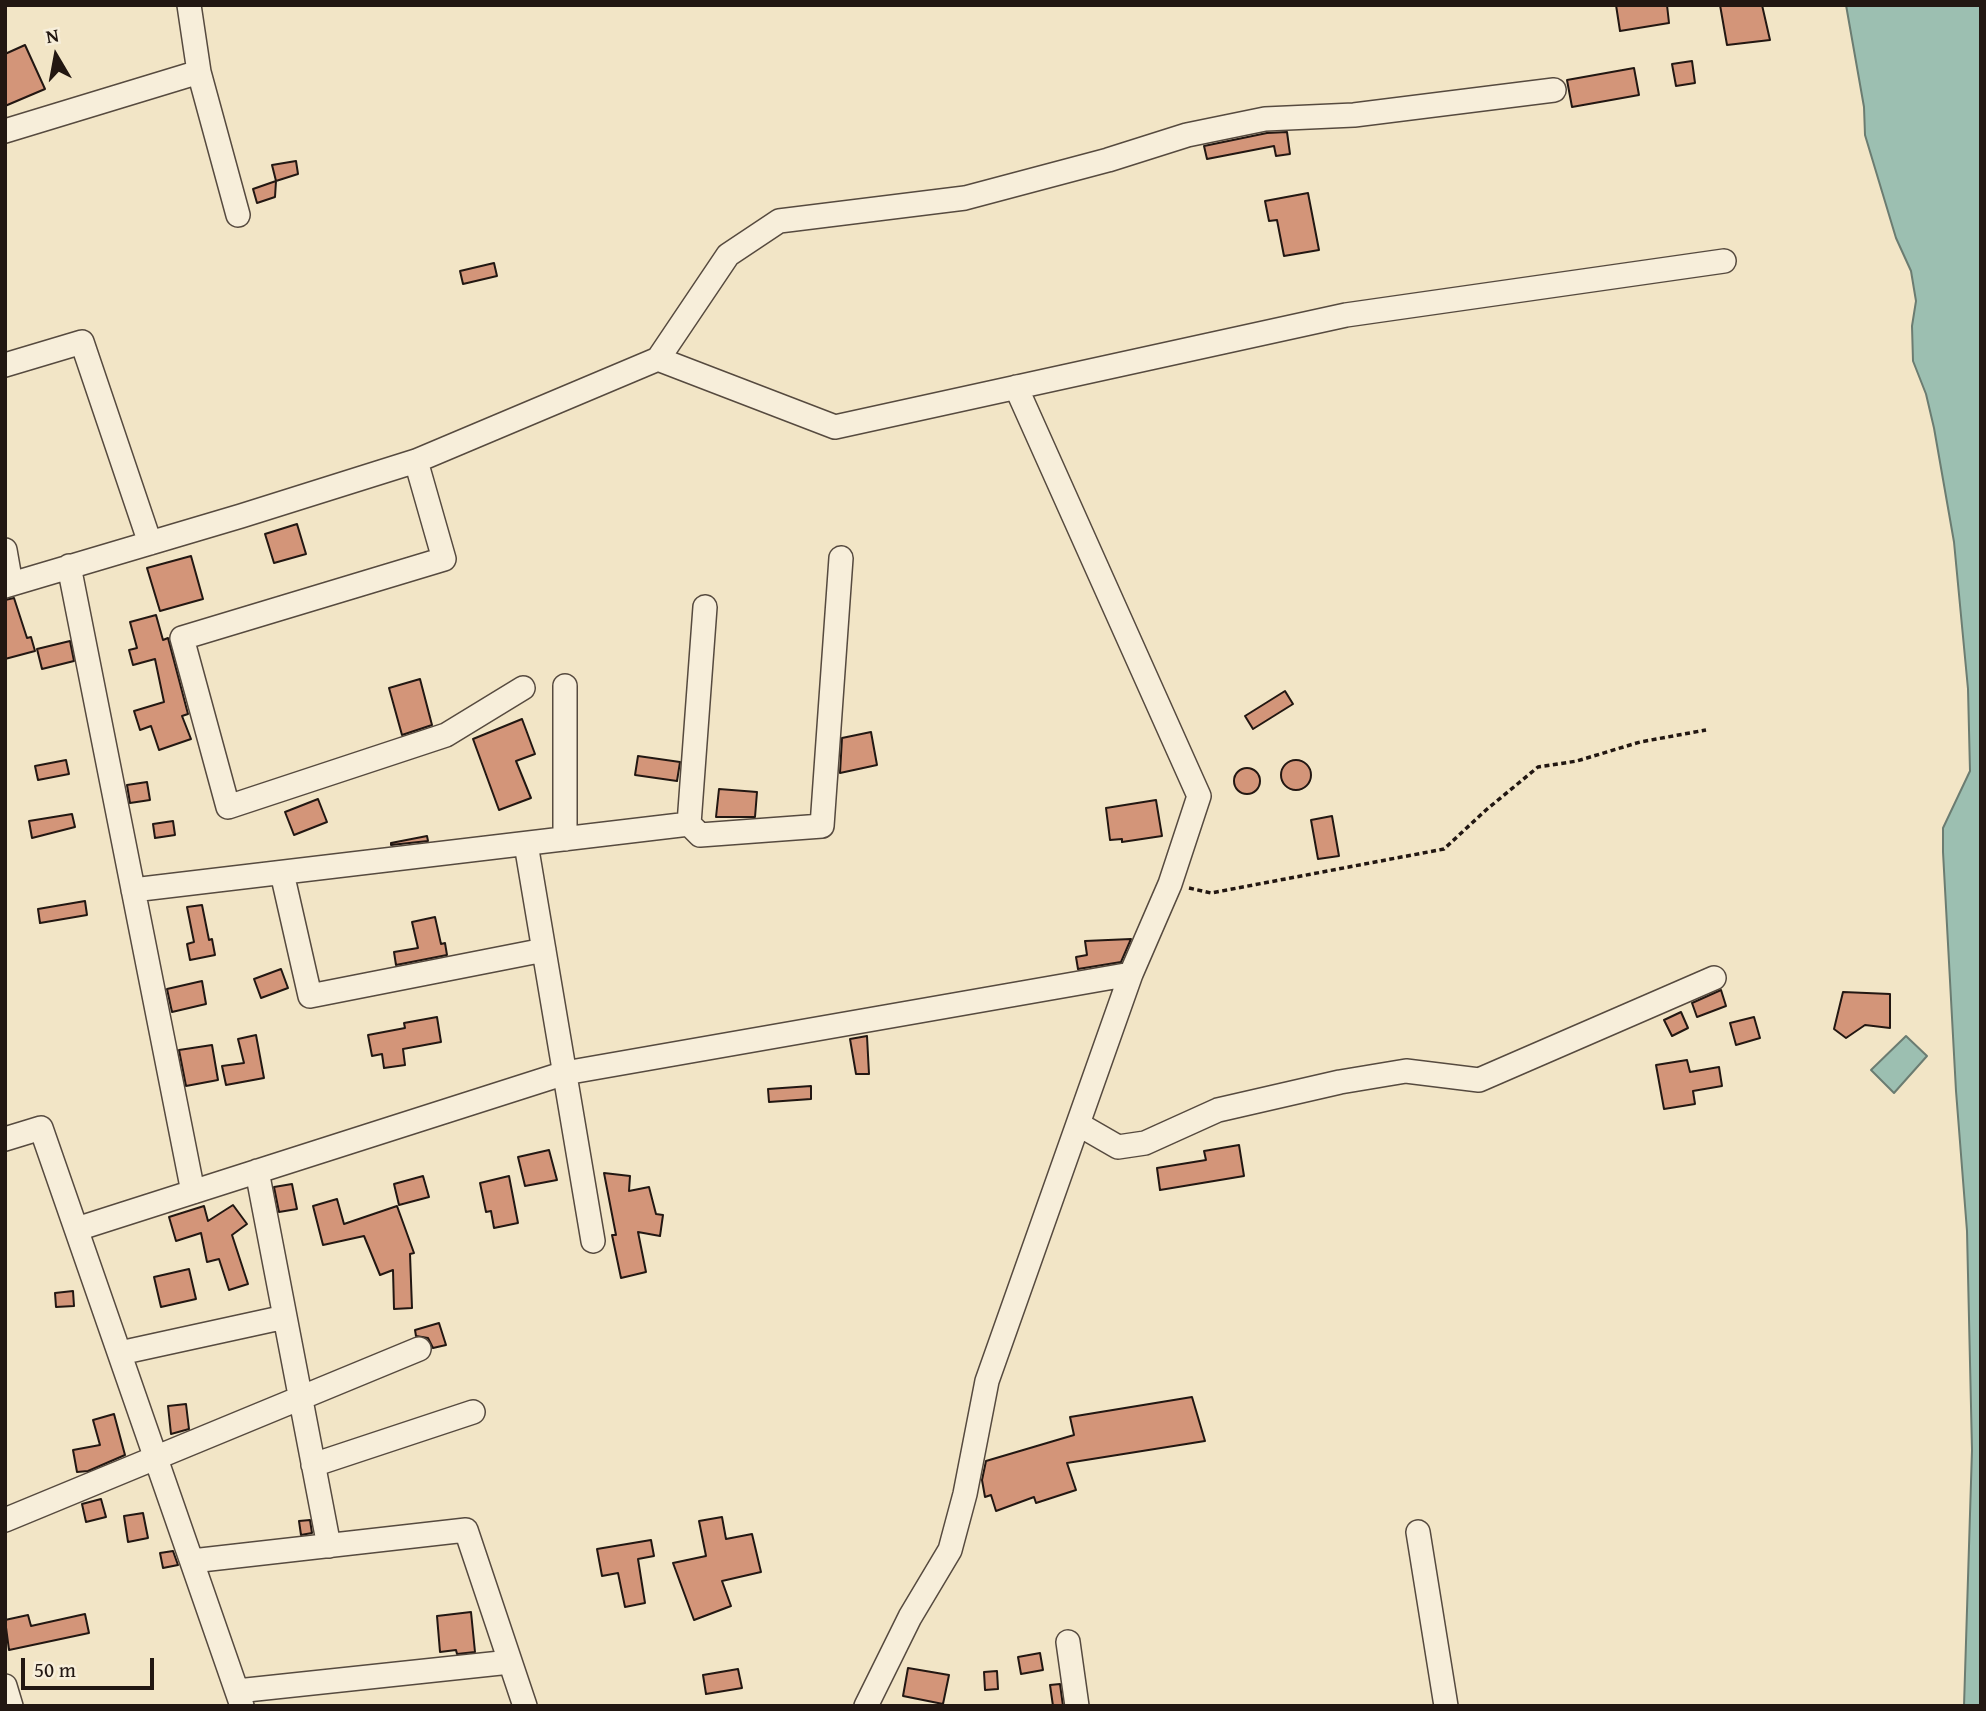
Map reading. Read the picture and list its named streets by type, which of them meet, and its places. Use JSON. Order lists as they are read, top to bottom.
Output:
{
  "scale_bar": "50 m",
  "north": "top"
}
